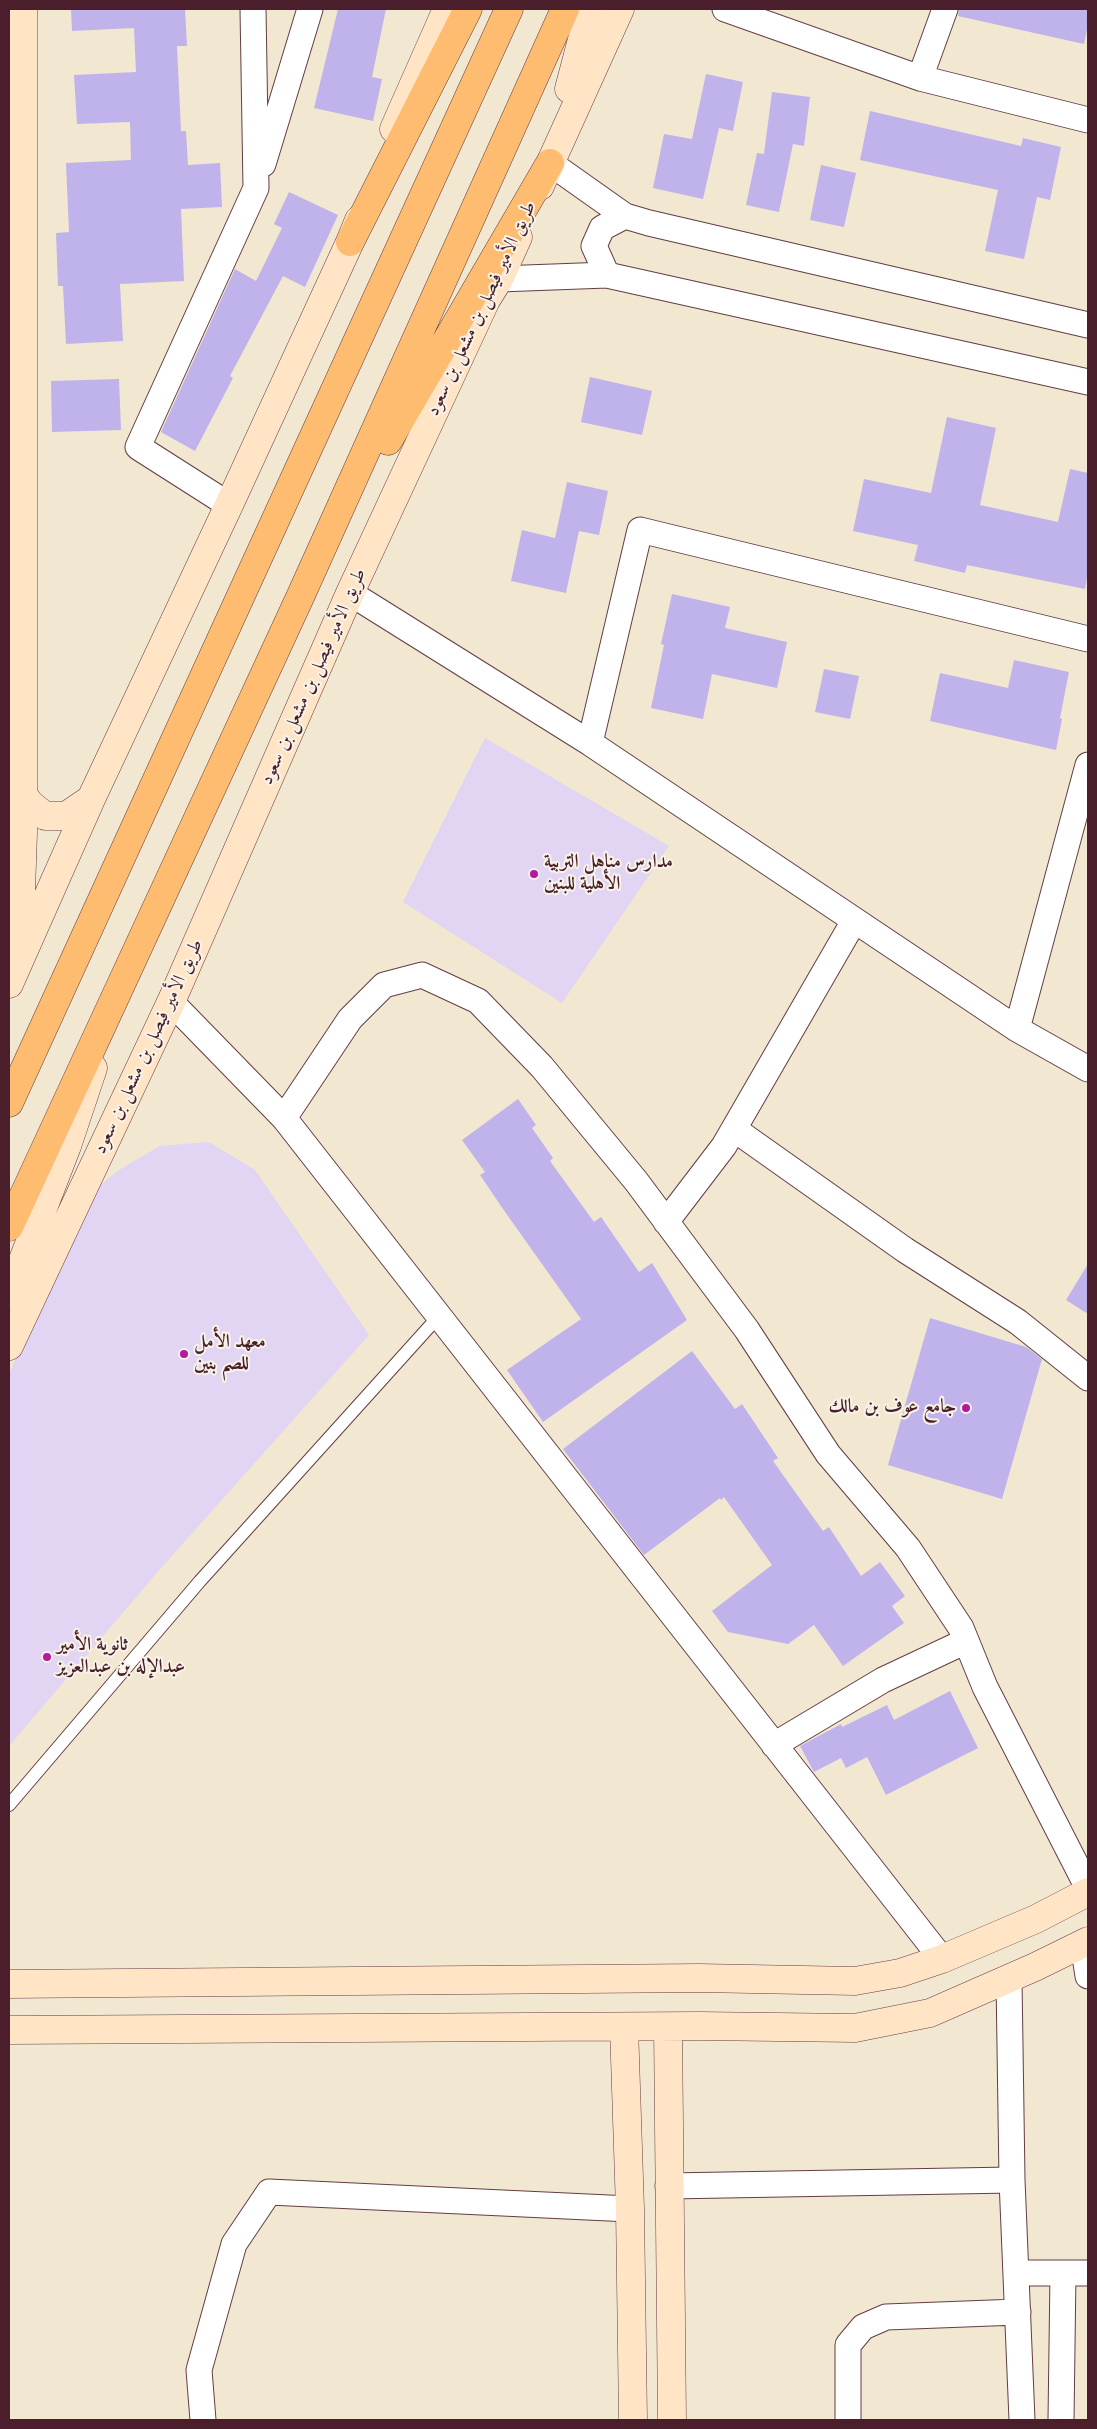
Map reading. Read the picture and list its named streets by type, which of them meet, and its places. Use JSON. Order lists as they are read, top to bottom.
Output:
{
  "streets": {
    "street": ["طريق الأمير فيصل بن مشعل بن سعود"]
  },
  "places": [
    "مدارس مناهل التربية الأهلية للبنين",
    "معهد الأمل للصم بنين",
    "جامع عوف بن مالك",
    "ثانوية الأمير عبدالإله بن عبدالعزيز"
  ]
}
